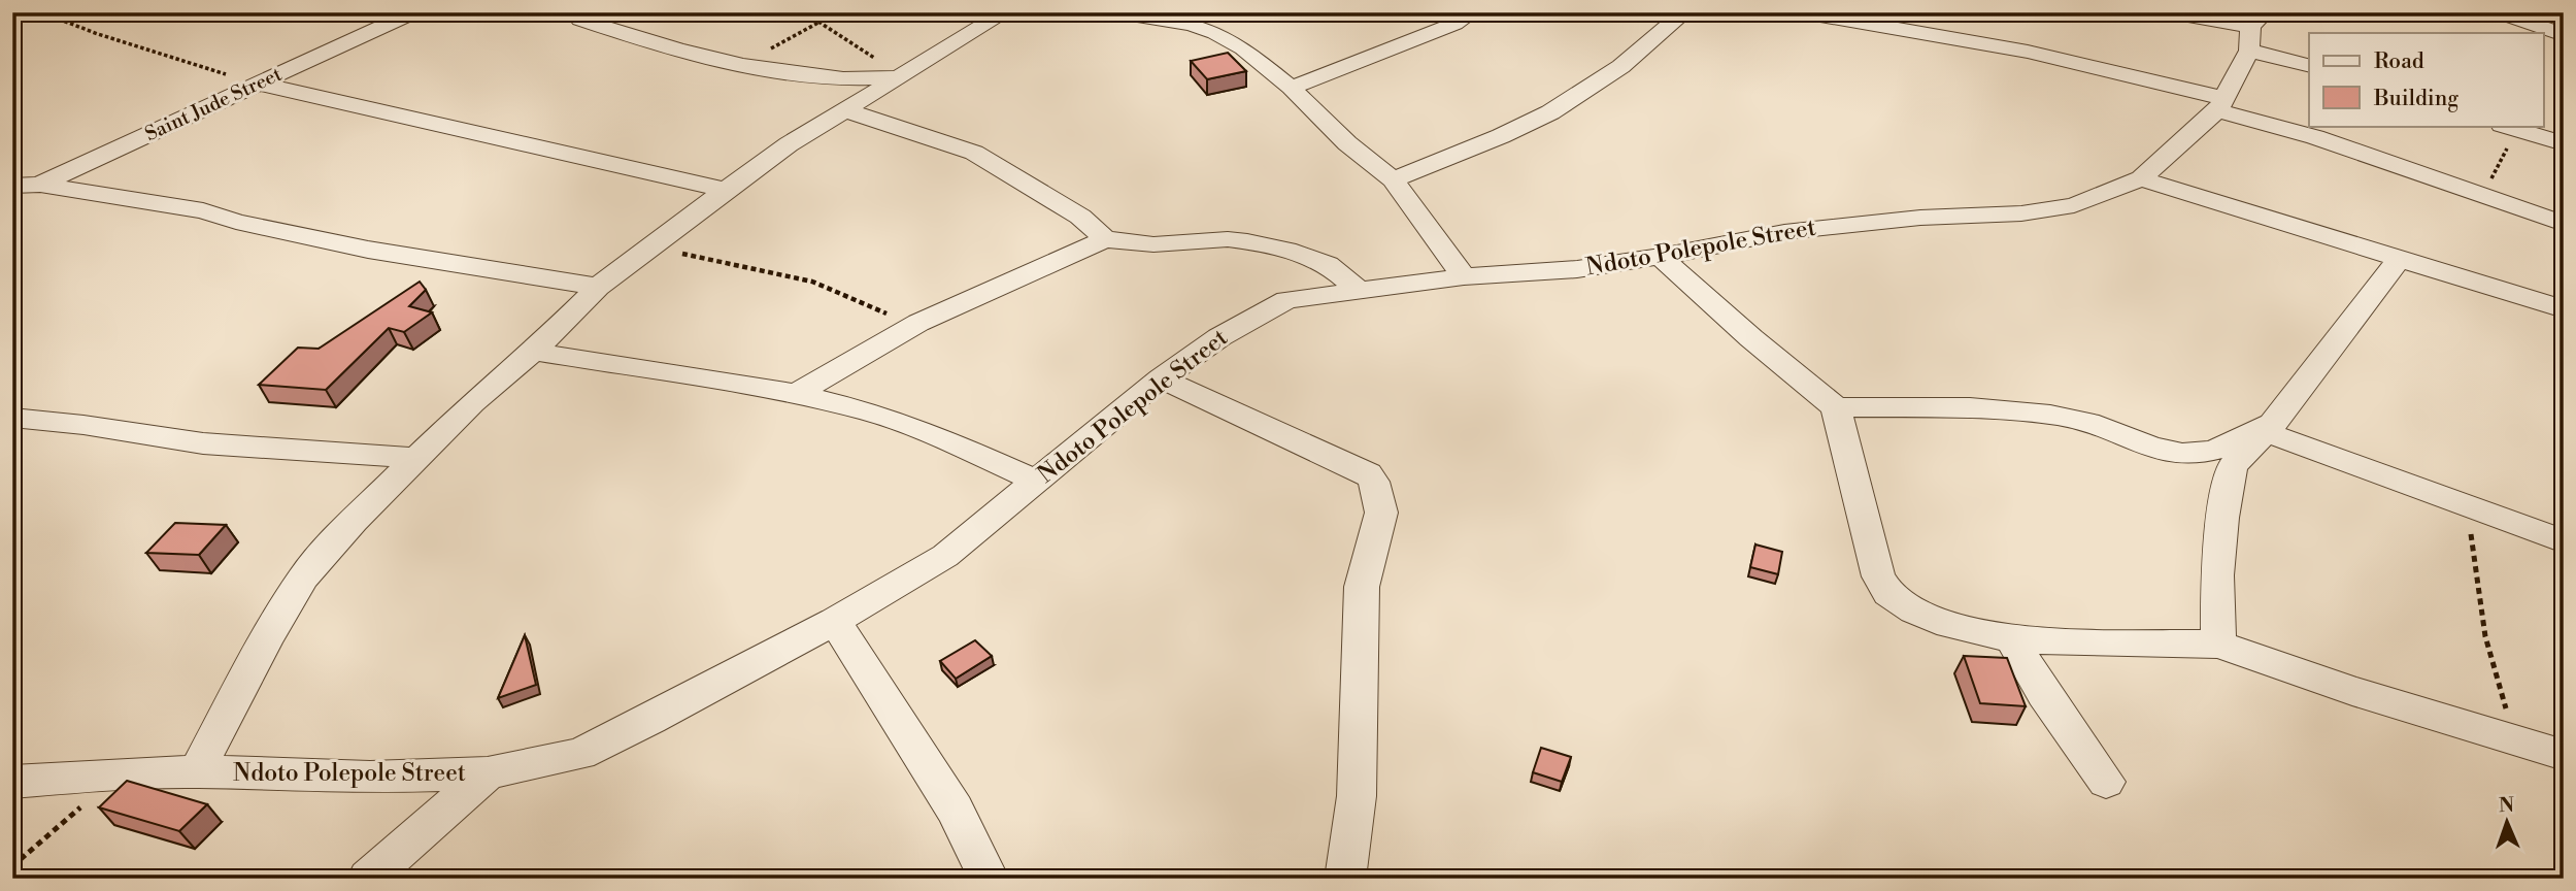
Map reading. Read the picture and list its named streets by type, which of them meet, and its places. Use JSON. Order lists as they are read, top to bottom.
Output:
{
  "streets": {
    "street": ["Saint Jude Street", "Ndoto Polepole Street"]
  },
  "legend": ["Road", "Building"],
  "north": "top"
}
